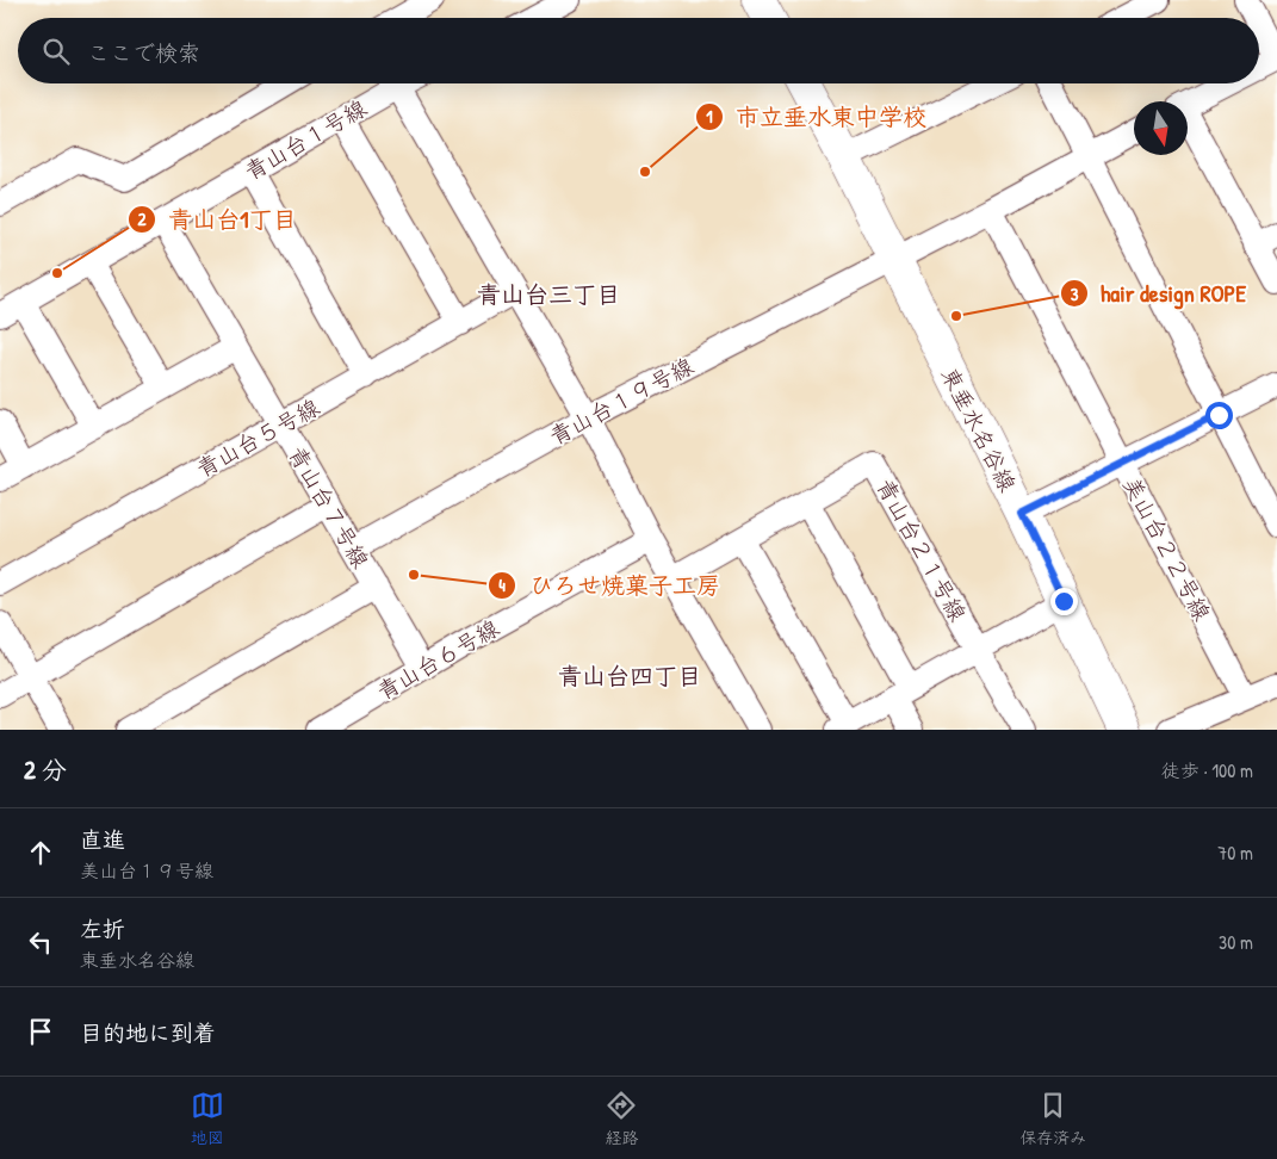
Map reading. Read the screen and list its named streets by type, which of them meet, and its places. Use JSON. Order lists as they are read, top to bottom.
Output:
{
  "streets": {
    "street": [
      "青山台１号線",
      "青山台１９号線",
      "東垂水名谷線",
      "青山台５号線",
      "青山台７号線",
      "美山台２２号線",
      "青山台２１号線",
      "青山台６号線"
    ]
  },
  "crossings": [
    ["青山台１号線", "青山台７号線"],
    ["青山台１９号線", "東垂水名谷線"],
    ["青山台１９号線", "青山台７号線"],
    ["青山台１９号線", "美山台２２号線"],
    ["青山台５号線", "青山台７号線"],
    ["青山台７号線", "青山台６号線"]
  ],
  "districts": ["青山台三丁目", "青山台四丁目"],
  "places": [
    "市立垂水東中学校",
    "青山台1丁目",
    "hair design ROPE",
    "ひろせ焼菓子工房"
  ],
  "north": "bottom",
  "page": {
    "search": "ここで検索",
    "heading": ["2 分", "徒歩 · 100 m"],
    "list": [
      ["直進", "美山台１９号線", "70 m"],
      ["左折", "東垂水名谷線", "30 m"],
      "目的地に到着"
    ],
    "nav": ["地図", "経路", "保存済み"]
  }
}
